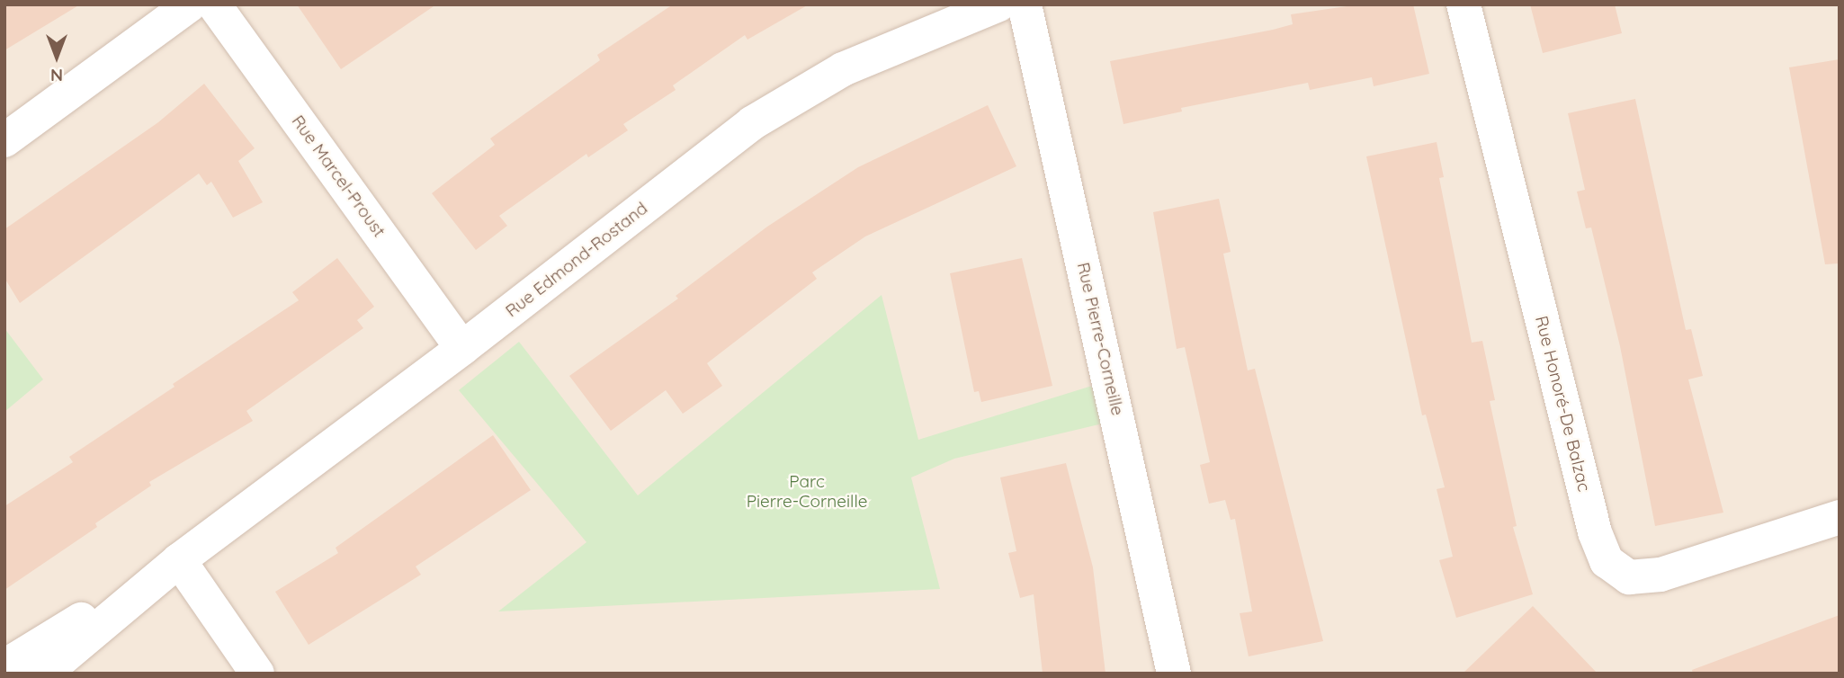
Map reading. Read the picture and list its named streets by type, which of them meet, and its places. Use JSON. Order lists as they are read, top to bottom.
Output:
{
  "streets": {
    "street": [
      "Rue Marcel-Proust",
      "Rue Edmond-Rostand",
      "Rue Pierre-Corneille",
      "Rue Honoré-De Balzac"
    ]
  },
  "crossings": [
    ["Rue Marcel-Proust", "Rue Edmond-Rostand"]
  ],
  "parks": ["Parc Pierre-Corneille"],
  "north": "bottom"
}
